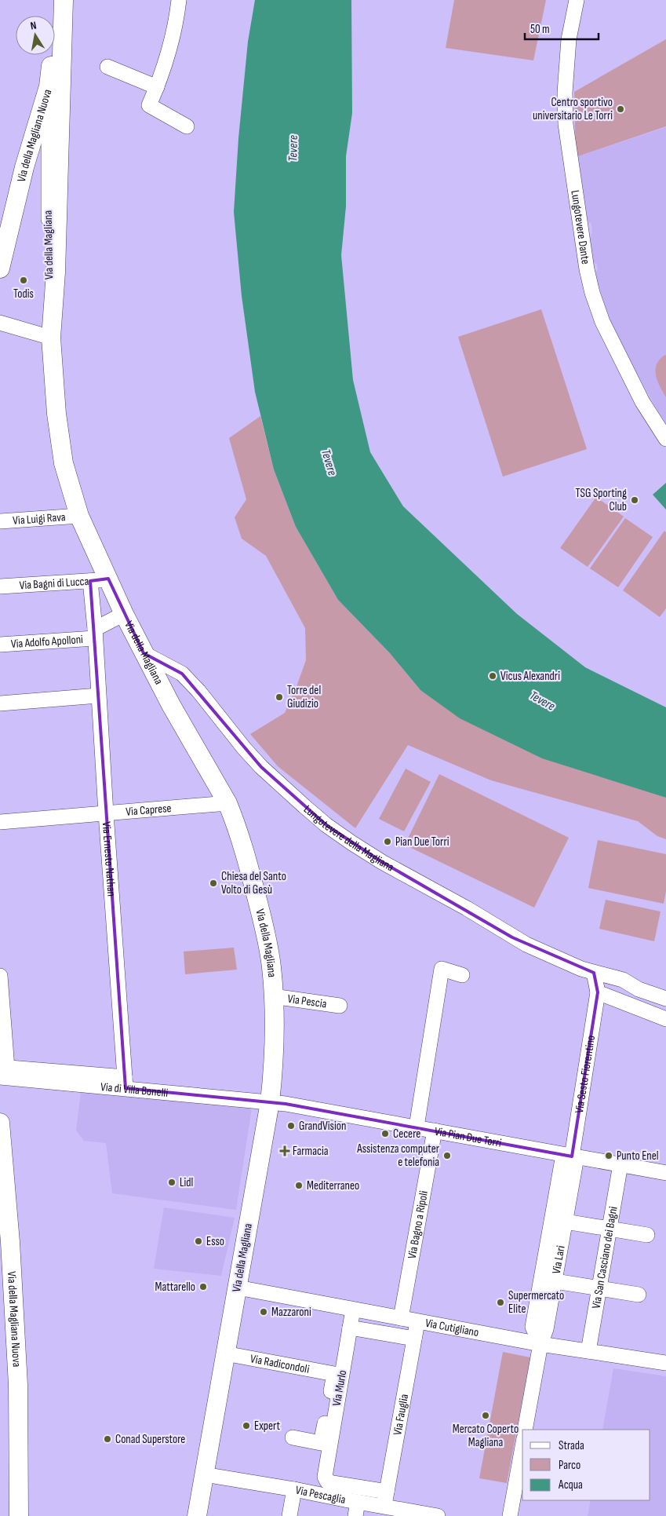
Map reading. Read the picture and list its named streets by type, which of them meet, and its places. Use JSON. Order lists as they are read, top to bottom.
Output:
{
  "streets": {
    "main road": ["Via della Magliana Nuova", "Via della Magliana"],
    "street": [
      "Lungotevere Dante",
      "Via Luigi Rava",
      "Via Bagni di Lucca",
      "Via Adolfo Apolloni",
      "Via Caprese",
      "Lungotevere della Magliana",
      "Via Ernesto Nathan",
      "Via Pescia",
      "Via Sesto Fiorentino",
      "Via di Villa Bonelli",
      "Via Pian Due Torri",
      "Via Bagno a Ripoli",
      "Via San Casciano dei Bagni",
      "Via Lari",
      "Via Cutigliano",
      "Via Radicondoli",
      "Via Murlo",
      "Via Fauglia",
      "Via Pescaglia"
    ]
  },
  "crossings": [
    ["Via della Magliana Nuova", "Via della Magliana"],
    ["Via della Magliana", "Via Luigi Rava"],
    ["Via della Magliana", "Via Bagni di Lucca"],
    ["Via della Magliana", "Via Caprese"],
    ["Via della Magliana", "Lungotevere della Magliana"],
    ["Via della Magliana", "Via Ernesto Nathan"],
    ["Via della Magliana", "Via Pescia"],
    ["Via della Magliana", "Via di Villa Bonelli"],
    ["Via della Magliana", "Via Pian Due Torri"],
    ["Via della Magliana", "Via Cutigliano"],
    ["Via della Magliana", "Via Radicondoli"],
    ["Via della Magliana", "Via Pescaglia"],
    ["Via Bagni di Lucca", "Via Ernesto Nathan"],
    ["Via Adolfo Apolloni", "Via Ernesto Nathan"],
    ["Via Caprese", "Via Ernesto Nathan"],
    ["Via Ernesto Nathan", "Via di Villa Bonelli"],
    ["Via Sesto Fiorentino", "Via Pian Due Torri"],
    ["Via Sesto Fiorentino", "Via Lari"],
    ["Via di Villa Bonelli", "Via Pian Due Torri"],
    ["Via Pian Due Torri", "Via Bagno a Ripoli"],
    ["Via Pian Due Torri", "Via San Casciano dei Bagni"],
    ["Via Pian Due Torri", "Via Lari"],
    ["Via Bagno a Ripoli", "Via Cutigliano"],
    ["Via San Casciano dei Bagni", "Via Cutigliano"],
    ["Via Lari", "Via Cutigliano"],
    ["Via Cutigliano", "Via Murlo"],
    ["Via Cutigliano", "Via Fauglia"],
    ["Via Murlo", "Via Fauglia"],
    ["Via Murlo", "Via Pescaglia"],
    ["Via Fauglia", "Via Pescaglia"]
  ],
  "water": ["Tevere"],
  "places": {
    "other": [
      "Centro sportivo universitario Le Torri",
      "Todis",
      "TSG Sporting Club",
      "Vicus Alexandri",
      "Torre del Giudizio",
      "Pian Due Torri",
      "Chiesa del Santo Volto di Gesù",
      "GrandVision",
      "Cecere",
      "Assistenza computer e telefonia",
      "Punto Enel",
      "Lidl",
      "Mediterraneo",
      "Esso",
      "Mattarello",
      "Supermercato Elite",
      "Mazzaroni",
      "Mercato Coperto Magliana",
      "Expert",
      "Conad Superstore"
    ],
    "health": ["Farmacia"]
  },
  "legend": ["Strada", "Parco", "Acqua"],
  "scale_bar": "50 m",
  "north": "top"
}
